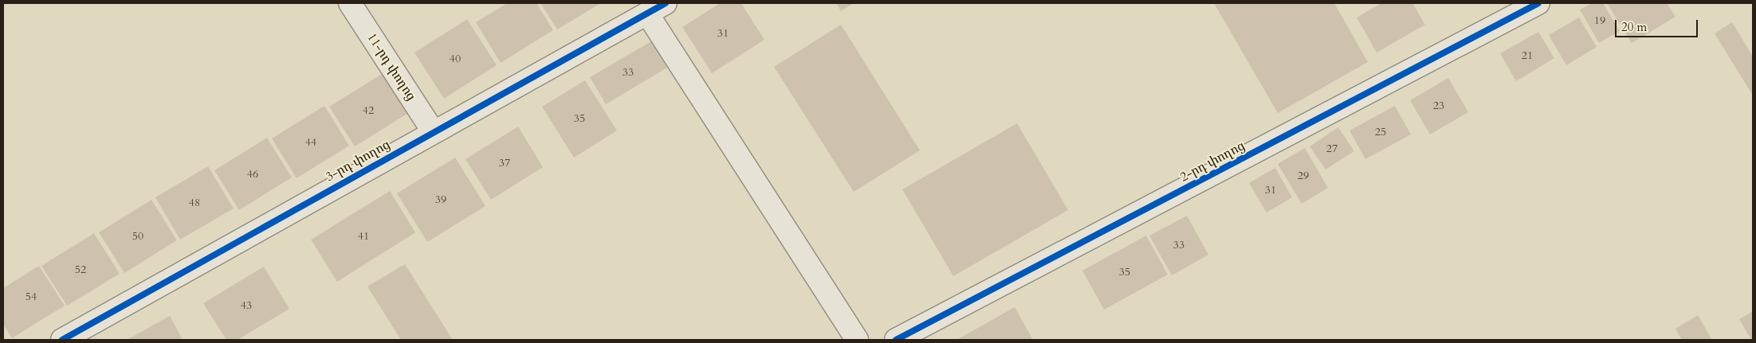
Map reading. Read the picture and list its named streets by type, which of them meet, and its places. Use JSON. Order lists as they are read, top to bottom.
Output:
{
  "streets": {
    "street": ["11-րդ փողոց", "3-րդ փողոց", "2-րդ փողոց"]
  },
  "crossings": [
    ["11-րդ փողոց", "3-րդ փողոց"]
  ],
  "house_numbers": [
    "19",
    "31",
    "21",
    "40",
    "33",
    "23",
    "42",
    "35",
    "25",
    "44",
    "27",
    "37",
    "46",
    "29",
    "31",
    "39",
    "48",
    "50",
    "41",
    "33",
    "52",
    "35",
    "54",
    "43"
  ],
  "scale_bar": "20 m"
}
